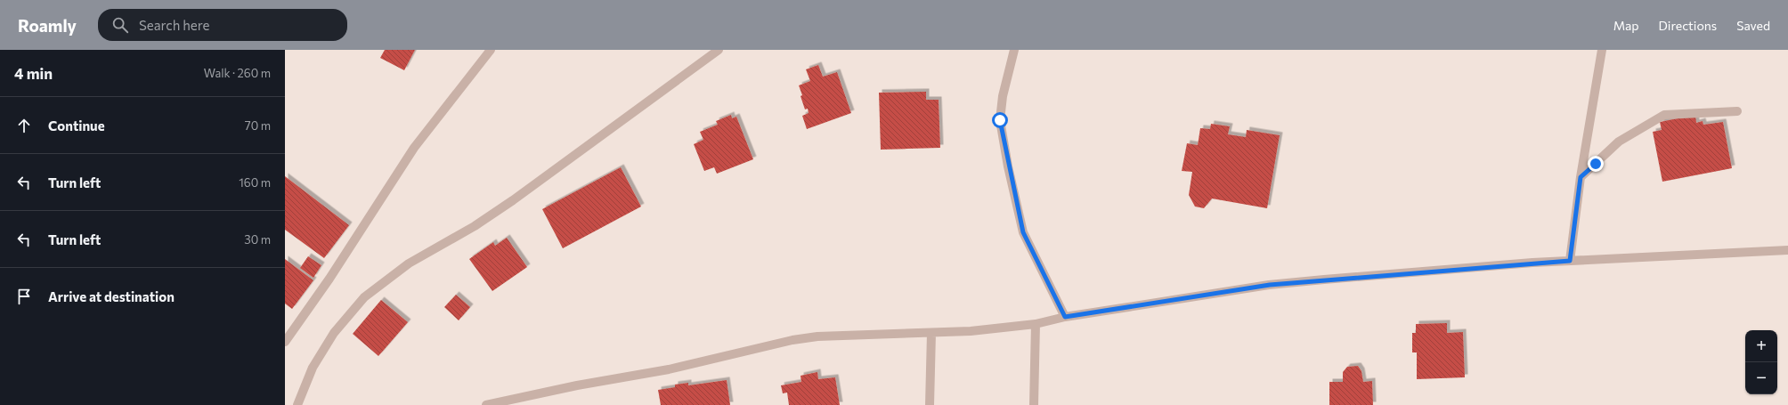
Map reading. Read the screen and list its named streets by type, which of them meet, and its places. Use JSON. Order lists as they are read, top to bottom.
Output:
{
  "page": {
    "header": "Roamly",
    "search": "Search here",
    "nav": ["Map", "Directions", "Saved"],
    "heading": ["4 min", "Walk · 260 m"],
    "list": [
      ["Continue", "70 m"],
      ["Turn left", "160 m"],
      ["Turn left", "30 m"],
      "Arrive at destination"
    ],
    "map_buttons": ["+", "−"]
  }
}
